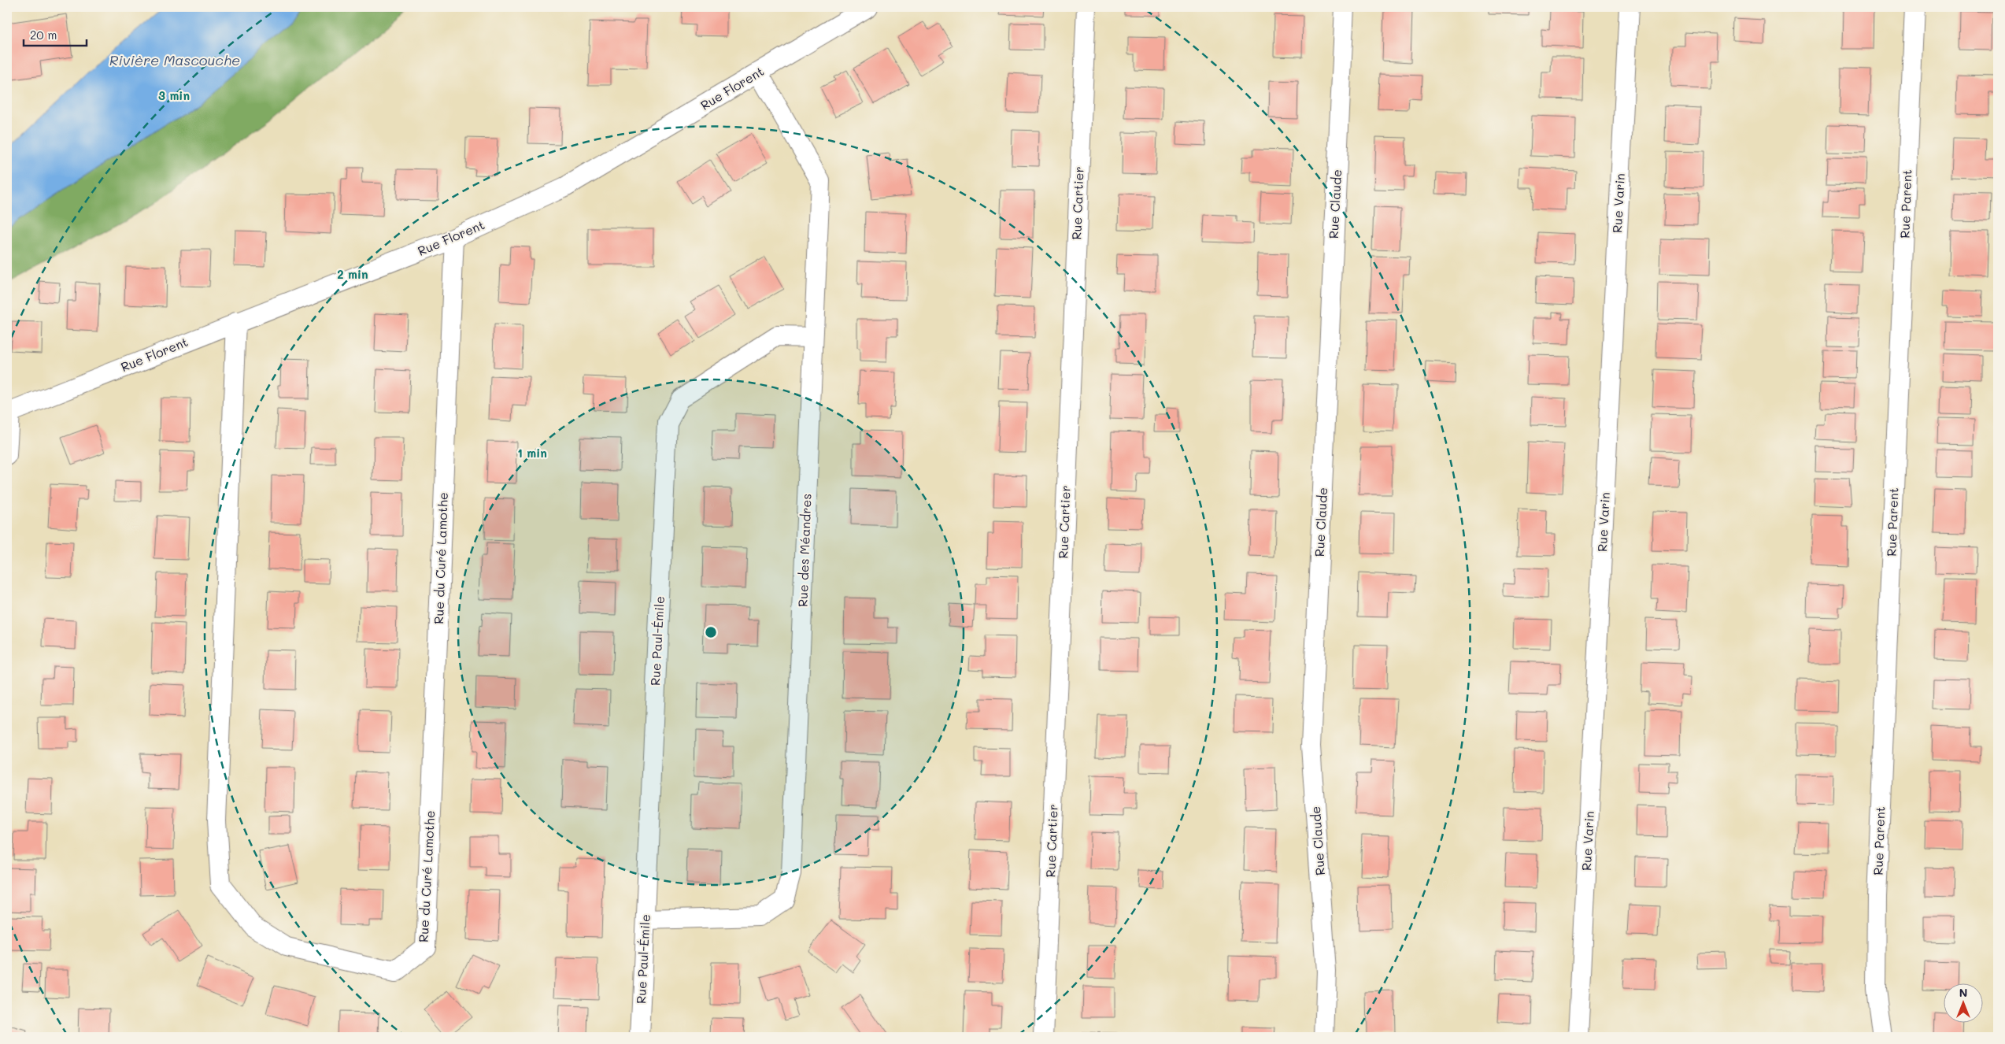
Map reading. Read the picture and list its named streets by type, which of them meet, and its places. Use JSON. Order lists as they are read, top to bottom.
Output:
{
  "streets": {
    "street": [
      "Rue Florent",
      "Rue Cartier",
      "Rue Varin",
      "Rue Claude",
      "Rue Parent",
      "Rue des Méandres",
      "Rue du Curé Lamothe",
      "Rue Paul-Émile"
    ]
  },
  "crossings": [
    ["Rue Florent", "Rue des Méandres"],
    ["Rue Florent", "Rue du Curé Lamothe"],
    ["Rue des Méandres", "Rue Paul-Émile"]
  ],
  "water": ["Rivière Mascouche"],
  "scale_bar": "20 m",
  "north": "top",
  "rings": ["3 min", "2 min", "1 min"]
}
